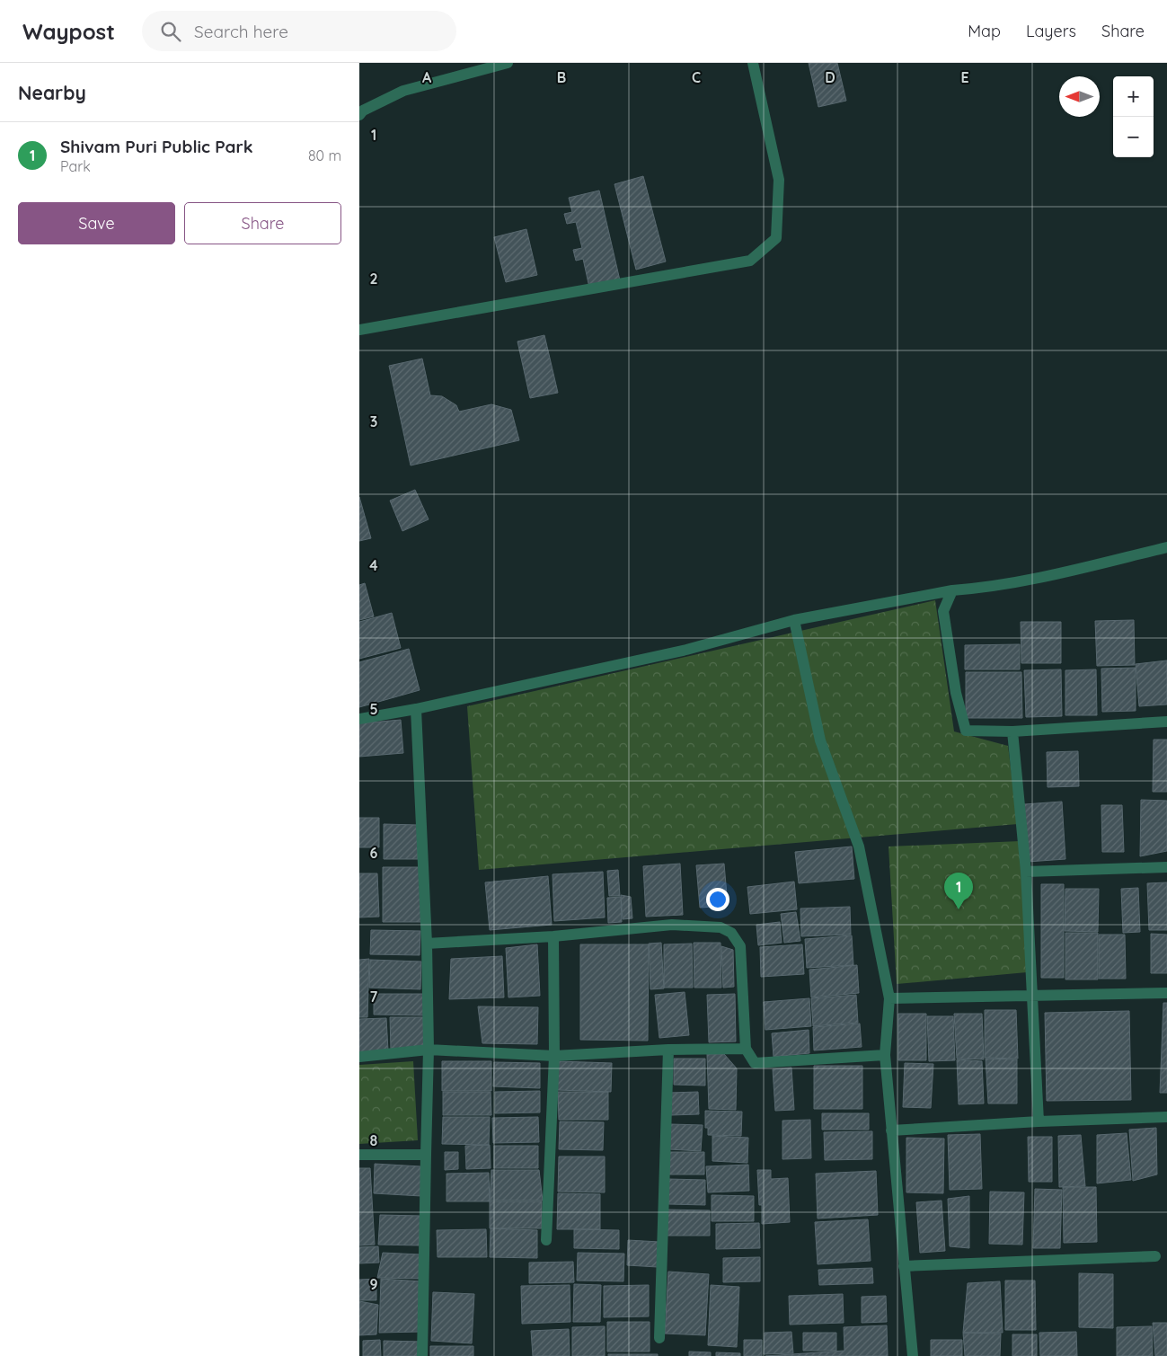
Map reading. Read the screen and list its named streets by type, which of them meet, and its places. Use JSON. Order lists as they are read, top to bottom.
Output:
{
  "north": "left",
  "page": {
    "header": "Waypost",
    "search": "Search here",
    "nav": ["Map", "Layers", "Share"],
    "heading": "Nearby",
    "map_buttons": ["+", "−"],
    "list": [
      {
        "mark": "1",
        "name": "Shivam Puri Public Park",
        "note": "Park",
        "value": "80 m"
      }
    ],
    "buttons": ["Save", "Share"],
    "pins": "1"
  },
  "grid": {
    "columns": [
      "A",
      "B",
      "C",
      "D",
      "E"
    ],
    "rows": [
      "1",
      "2",
      "3",
      "4",
      "5",
      "6",
      "7",
      "8",
      "9"
    ]
  }
}
